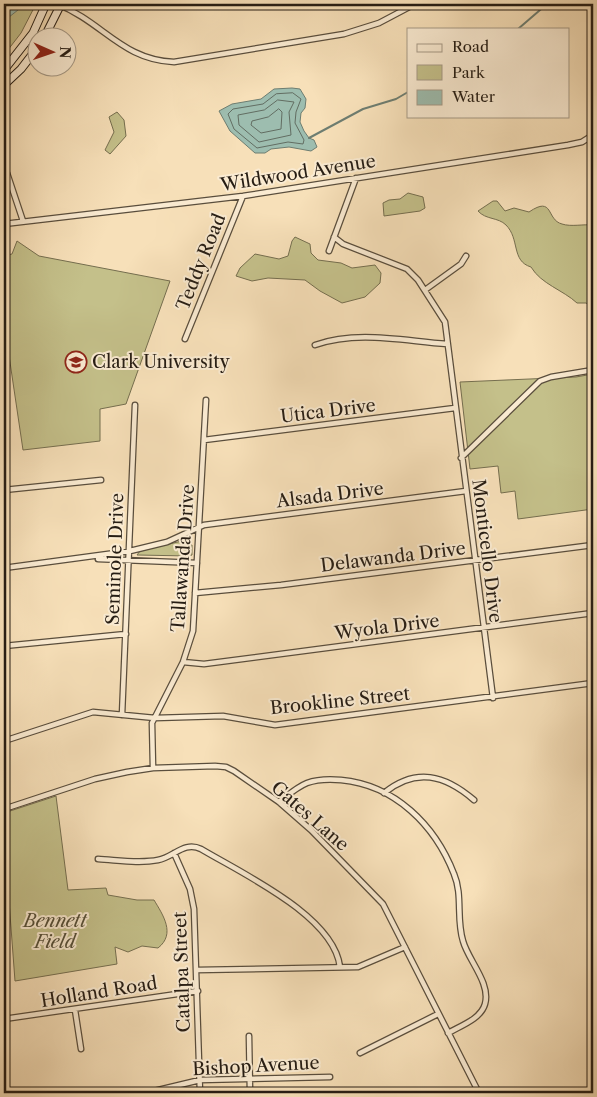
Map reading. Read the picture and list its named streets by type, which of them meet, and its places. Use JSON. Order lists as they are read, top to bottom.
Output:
{
  "streets": {
    "street": [
      "Wildwood Avenue",
      "Teddy Road",
      "Utica Drive",
      "Alsada Drive",
      "Monticello Drive",
      "Delawanda Drive",
      "Tallawanda Drive",
      "Seminole Drive",
      "Wyola Drive",
      "Brookline Street",
      "Gates Lane",
      "Catalpa Street",
      "Holland Road",
      "Bishop Avenue"
    ]
  },
  "crossings": [
    ["Wildwood Avenue", "Teddy Road"],
    ["Utica Drive", "Monticello Drive"],
    ["Utica Drive", "Tallawanda Drive"],
    ["Alsada Drive", "Monticello Drive"],
    ["Alsada Drive", "Tallawanda Drive"],
    ["Alsada Drive", "Seminole Drive"],
    ["Monticello Drive", "Delawanda Drive"],
    ["Monticello Drive", "Wyola Drive"],
    ["Monticello Drive", "Brookline Street"],
    ["Delawanda Drive", "Tallawanda Drive"],
    ["Tallawanda Drive", "Wyola Drive"],
    ["Tallawanda Drive", "Brookline Street"],
    ["Tallawanda Drive", "Gates Lane"],
    ["Seminole Drive", "Brookline Street"],
    ["Catalpa Street", "Holland Road"],
    ["Catalpa Street", "Bishop Avenue"]
  ],
  "parks": ["Bennett Field"],
  "places": {
    "school or university": ["Clark University"]
  },
  "legend": ["Road", "Park", "Water"],
  "north": "right"
}
